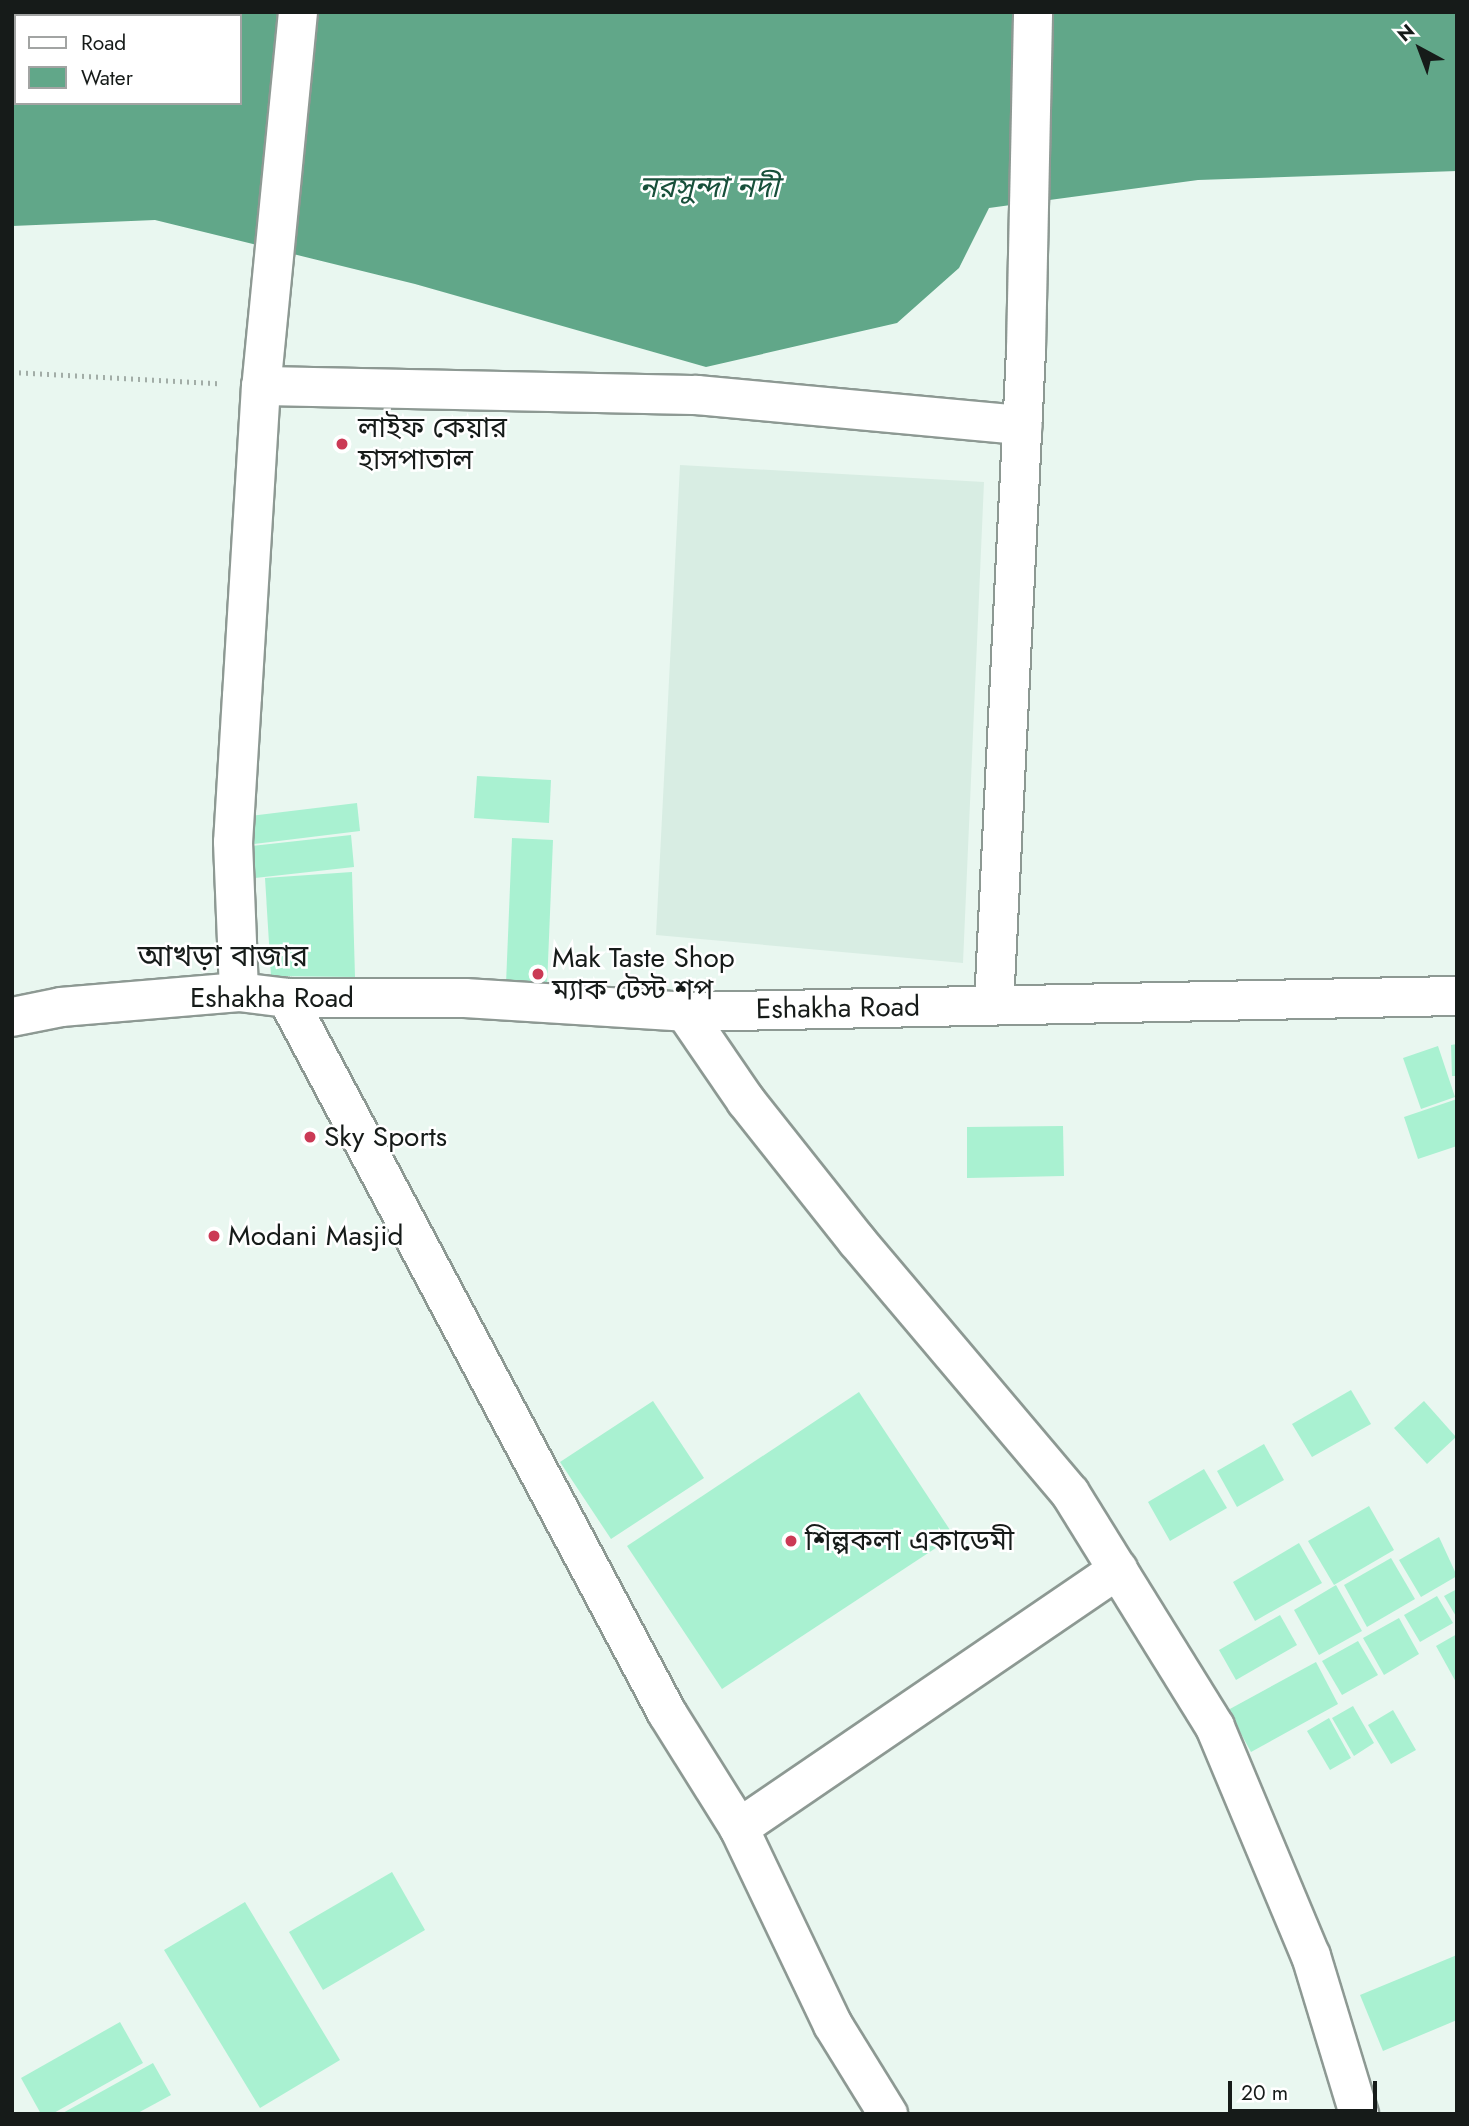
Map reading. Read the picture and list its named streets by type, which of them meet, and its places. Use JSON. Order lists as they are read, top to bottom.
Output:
{
  "streets": {
    "street": ["Eshakha Road"]
  },
  "districts": ["আখড়া বাজার"],
  "water": ["নরসুন্দা নদী"],
  "places": [
    "লাইফ কেয়ার হাসপাতাল",
    "Mak Taste Shop ম্যাক টেস্ট শপ",
    "Sky Sports",
    "Modani Masjid",
    "শিল্পকলা একাডেমী"
  ],
  "legend": ["Road", "Water"],
  "scale_bar": "20 m",
  "north": "top left"
}
